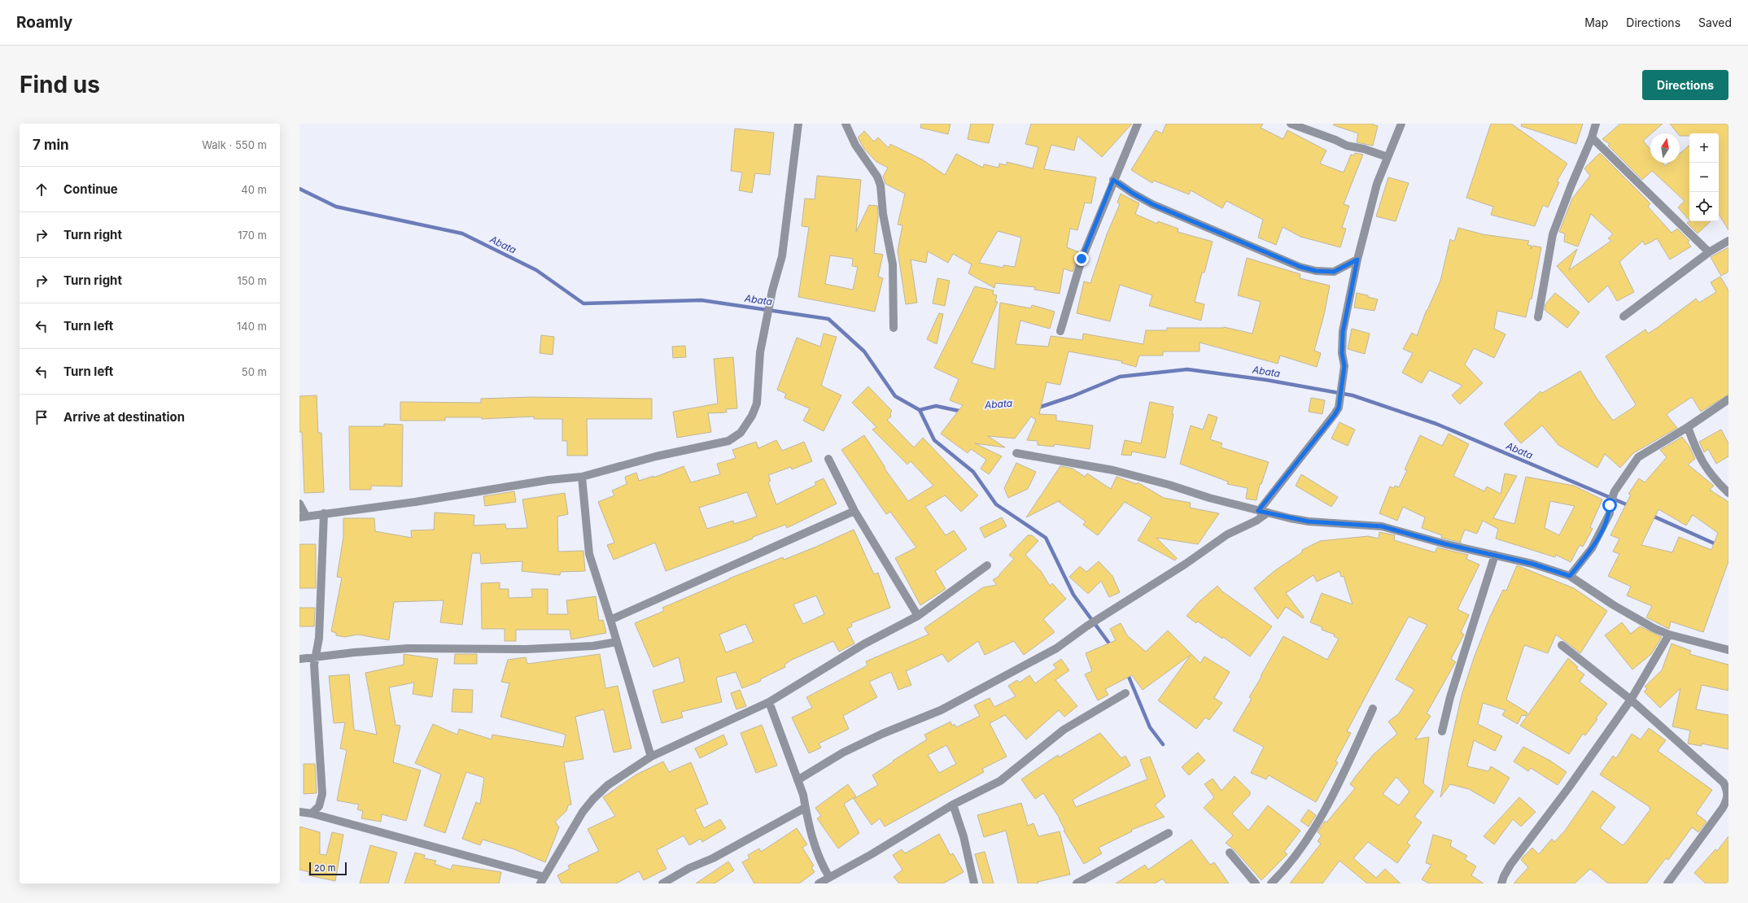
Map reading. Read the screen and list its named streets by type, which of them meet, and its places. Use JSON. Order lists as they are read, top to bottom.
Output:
{
  "water": ["Abata"],
  "scale_bar": "20 m",
  "north": "top",
  "page": {
    "header": "Roamly",
    "nav": ["Map", "Directions", "Saved"],
    "buttons": "Directions",
    "title": "Find us",
    "heading": ["7 min", "Walk · 550 m"],
    "map_buttons": ["+", "−"],
    "list": [
      ["Continue", "40 m"],
      ["Turn right", "170 m"],
      ["Turn right", "150 m"],
      ["Turn left", "140 m"],
      ["Turn left", "50 m"],
      "Arrive at destination"
    ],
    "scale": "20 m"
  }
}
